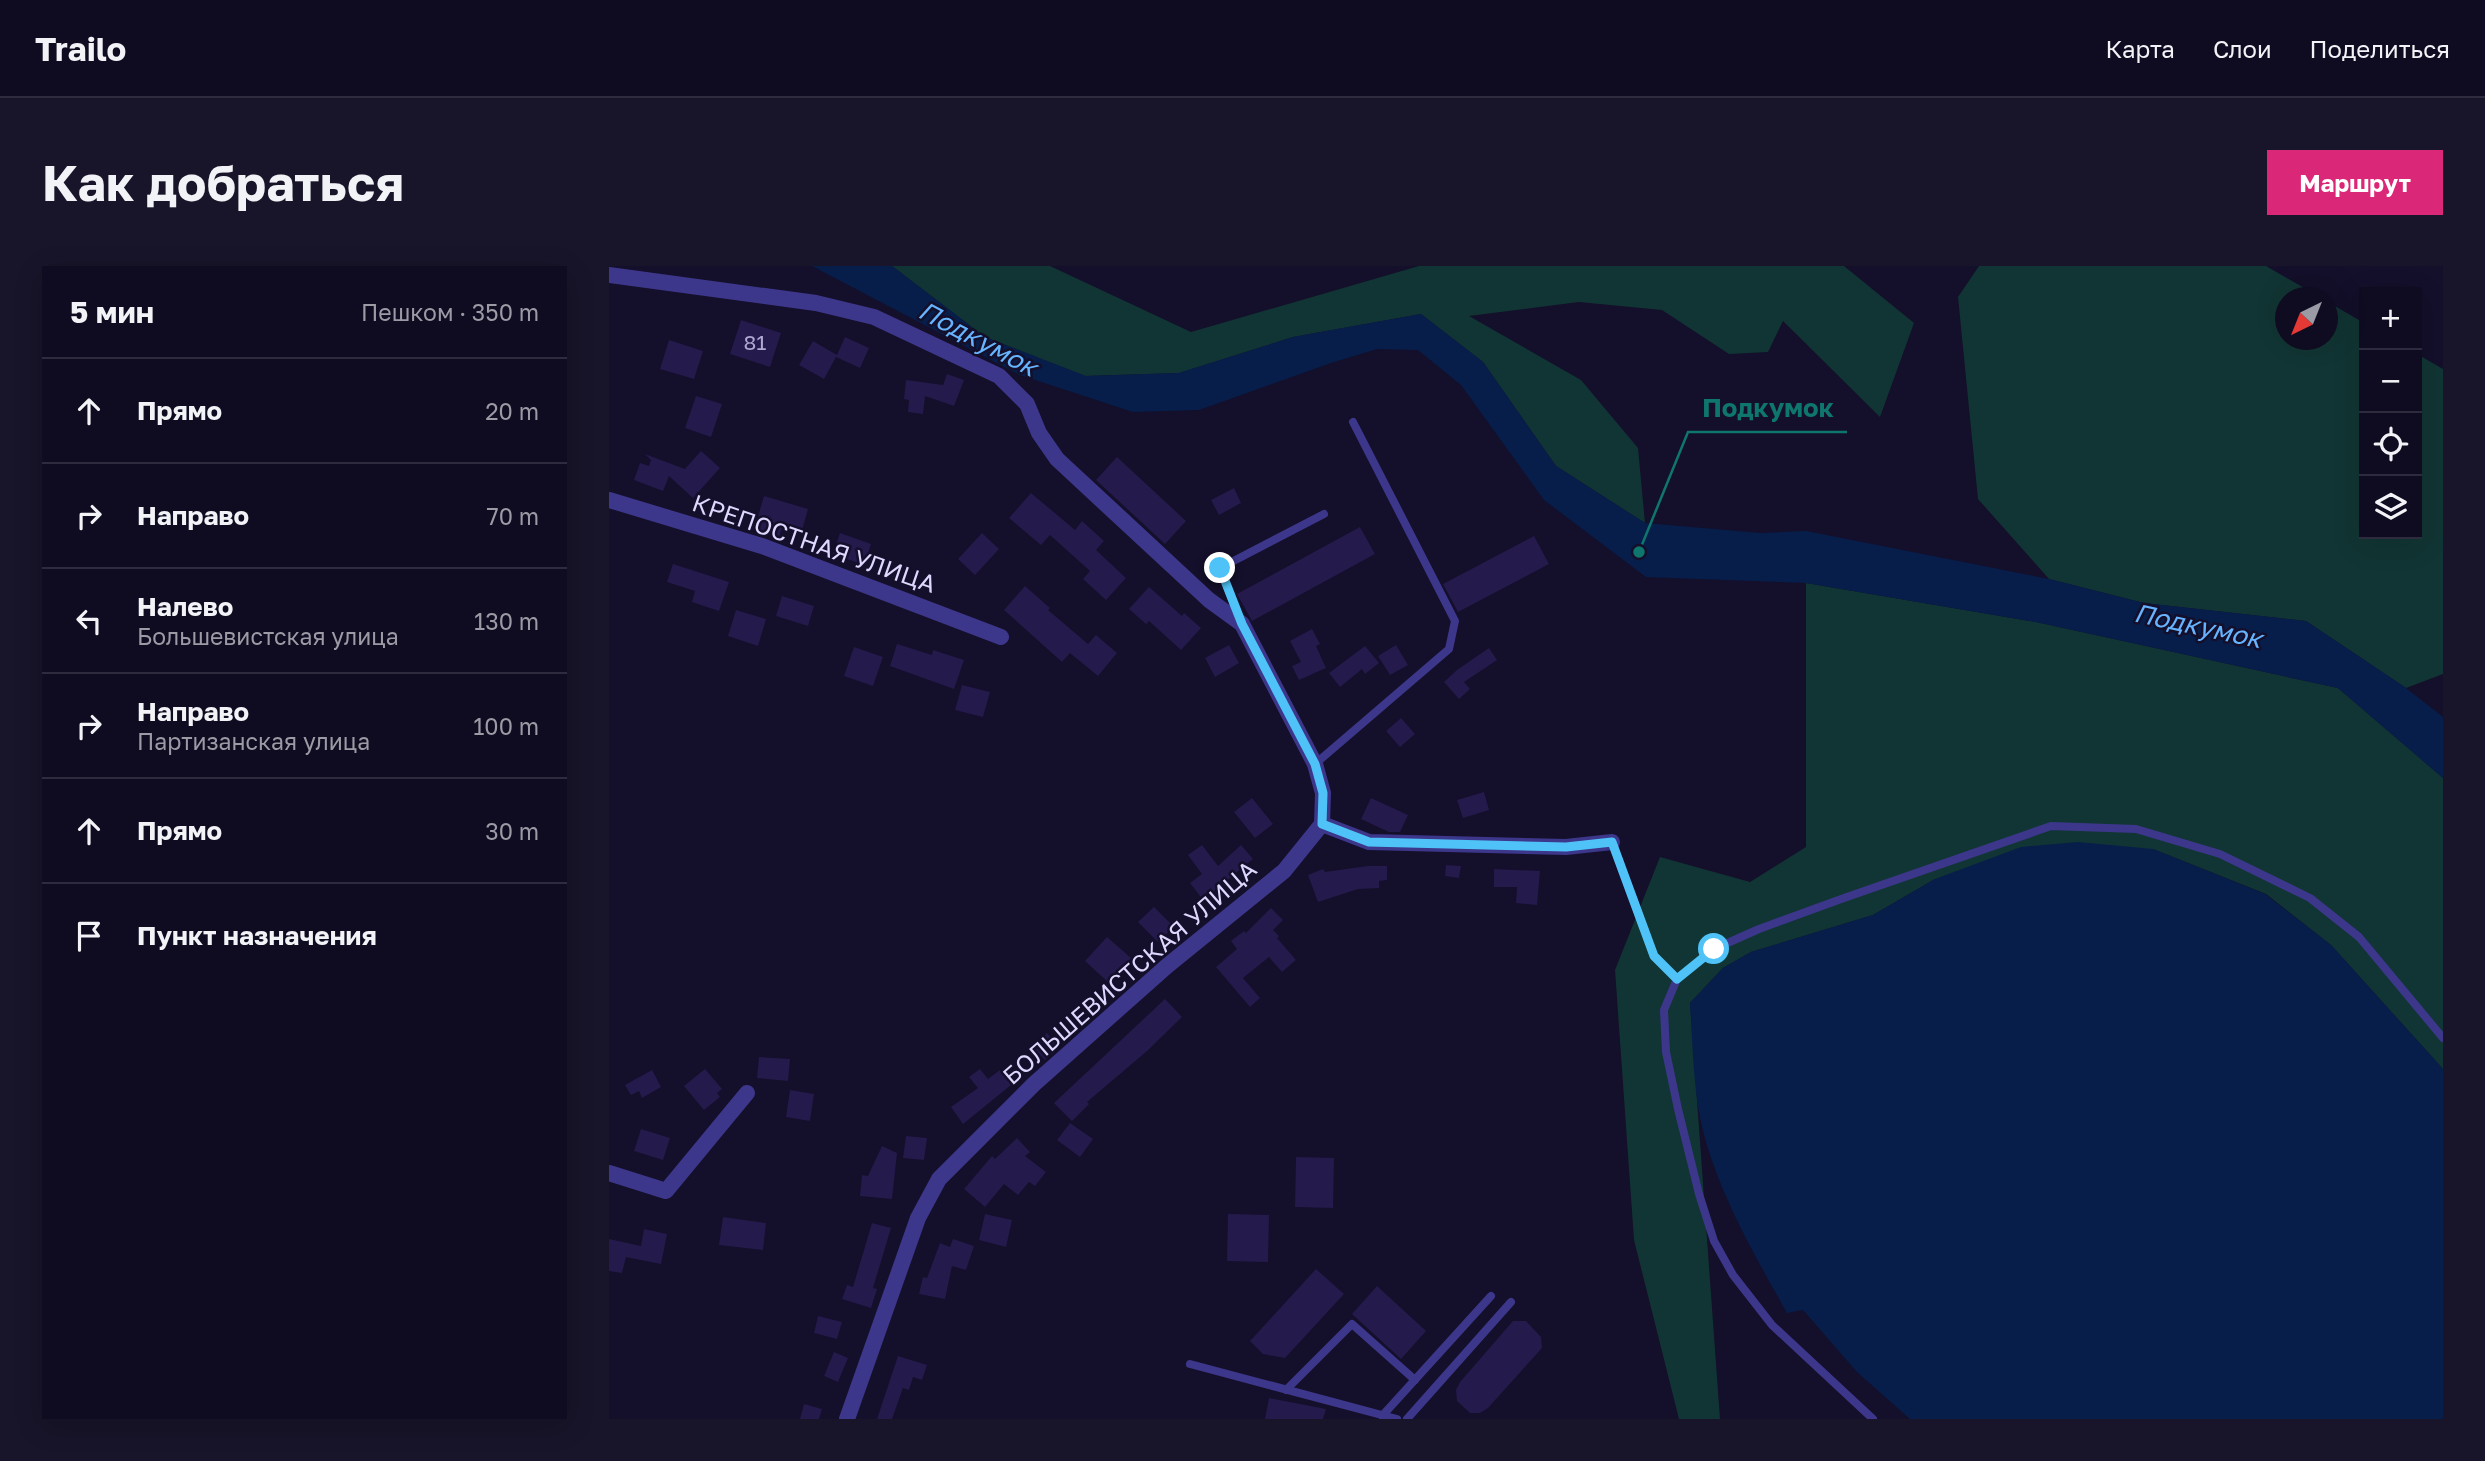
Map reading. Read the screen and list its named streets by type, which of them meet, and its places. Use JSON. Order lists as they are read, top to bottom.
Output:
{
  "streets": {
    "street": ["КРЕПОСТНАЯ УЛИЦА", "БОЛЬШЕВИСТСКАЯ УЛИЦА"]
  },
  "water": ["Подкумок"],
  "places": ["Подкумок"],
  "house_numbers": ["81"],
  "north": "bottom left",
  "page": {
    "header": "Trailo",
    "nav": ["Карта", "Слои", "Поделиться"],
    "buttons": "Маршрут",
    "title": "Как добраться",
    "heading": ["5 мин", "Пешком · 350 m"],
    "map_buttons": ["+", "−"],
    "list": [
      ["Прямо", "20 m"],
      ["Направо", "70 m"],
      ["Налево", "Большевистская улица", "130 m"],
      ["Направо", "Партизанская улица", "100 m"],
      ["Прямо", "30 m"],
      "Пункт назначения"
    ]
  }
}
